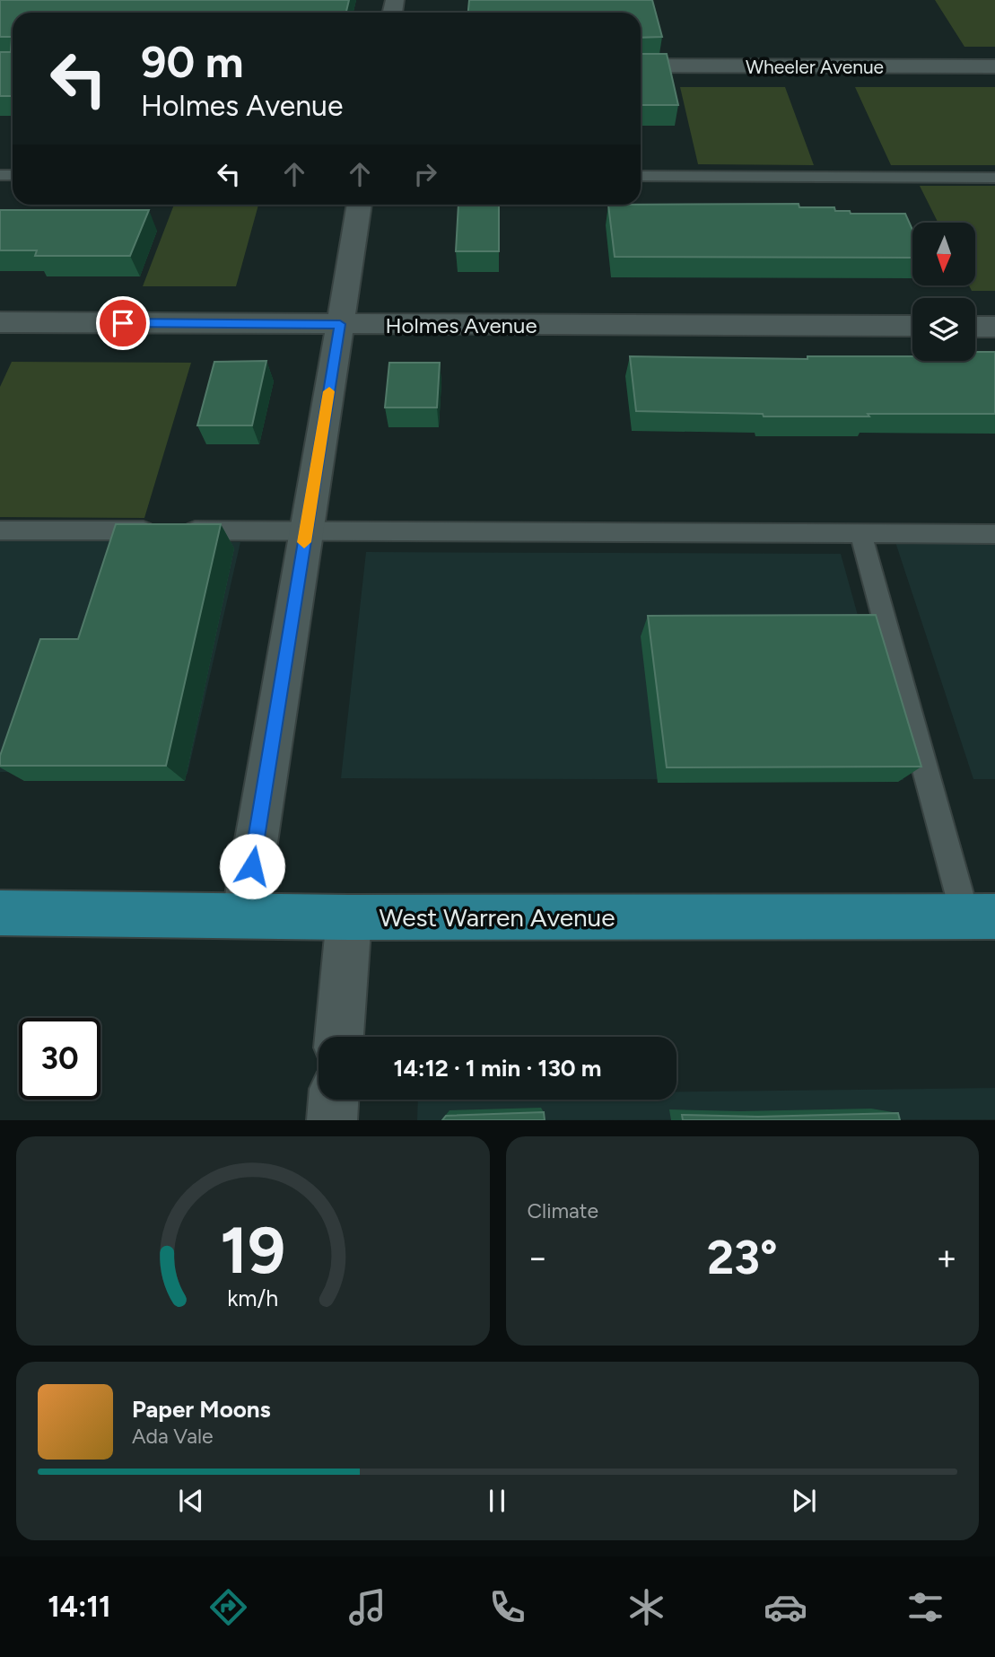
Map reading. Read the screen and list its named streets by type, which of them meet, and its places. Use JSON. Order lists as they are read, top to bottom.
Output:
{
  "streets": {
    "main road": ["West Warren Avenue"],
    "street": ["Wheeler Avenue", "Holmes Avenue"]
  },
  "north": "bottom",
  "page": {
    "turn": ["90 m", "Holmes Avenue"],
    "limit": "30",
    "trip": "14:12 · 1 min · 130 m",
    "tile": "Climate",
    "heat": ["−", "23°", "+"],
    "song": ["Paper Moons", "Ada Vale"],
    "tabs": "14:11",
    "gauge": ["19", "km/h"]
  }
}
